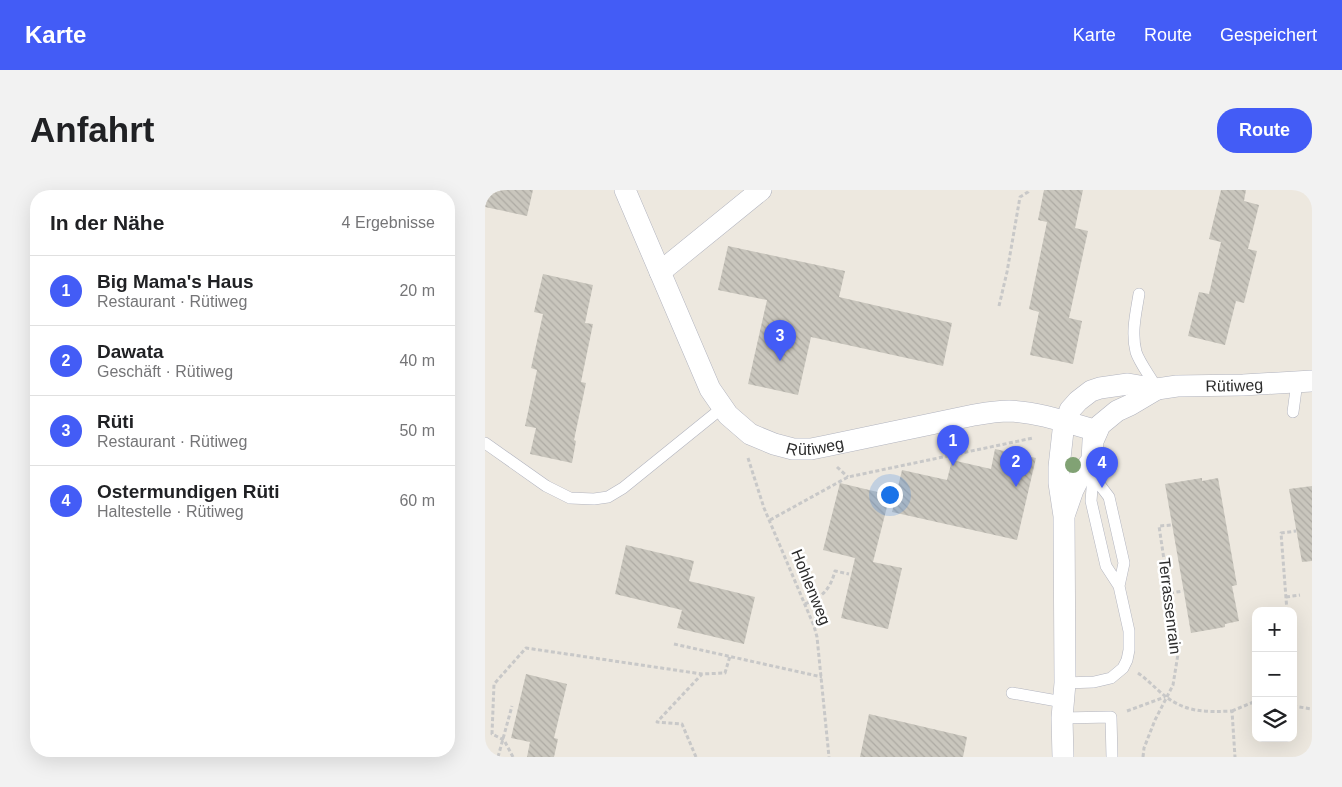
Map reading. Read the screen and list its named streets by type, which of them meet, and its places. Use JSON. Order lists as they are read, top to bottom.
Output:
{
  "streets": {
    "street": ["Rütiweg"],
    "path": ["Hohlenweg", "Terrassenrain"]
  },
  "crossings": [
    ["Rütiweg", "Hohlenweg"]
  ],
  "page": {
    "header": "Karte",
    "nav": ["Karte", "Route", "Gespeichert"],
    "buttons": "Route",
    "title": "Anfahrt",
    "heading": ["In der Nähe", "4 Ergebnisse"],
    "list": [
      {
        "mark": "1",
        "name": "Big Mama's Haus",
        "note": "Restaurant · Rütiweg",
        "value": "20 m"
      },
      {
        "mark": "2",
        "name": "Dawata",
        "note": "Geschäft · Rütiweg",
        "value": "40 m"
      },
      {
        "mark": "3",
        "name": "Rüti",
        "note": "Restaurant · Rütiweg",
        "value": "50 m"
      },
      {
        "mark": "4",
        "name": "Ostermundigen Rüti",
        "note": "Haltestelle · Rütiweg",
        "value": "60 m"
      }
    ],
    "pins": [
      "3",
      "1",
      "2",
      "4"
    ],
    "map_buttons": ["+", "−"]
  }
}
